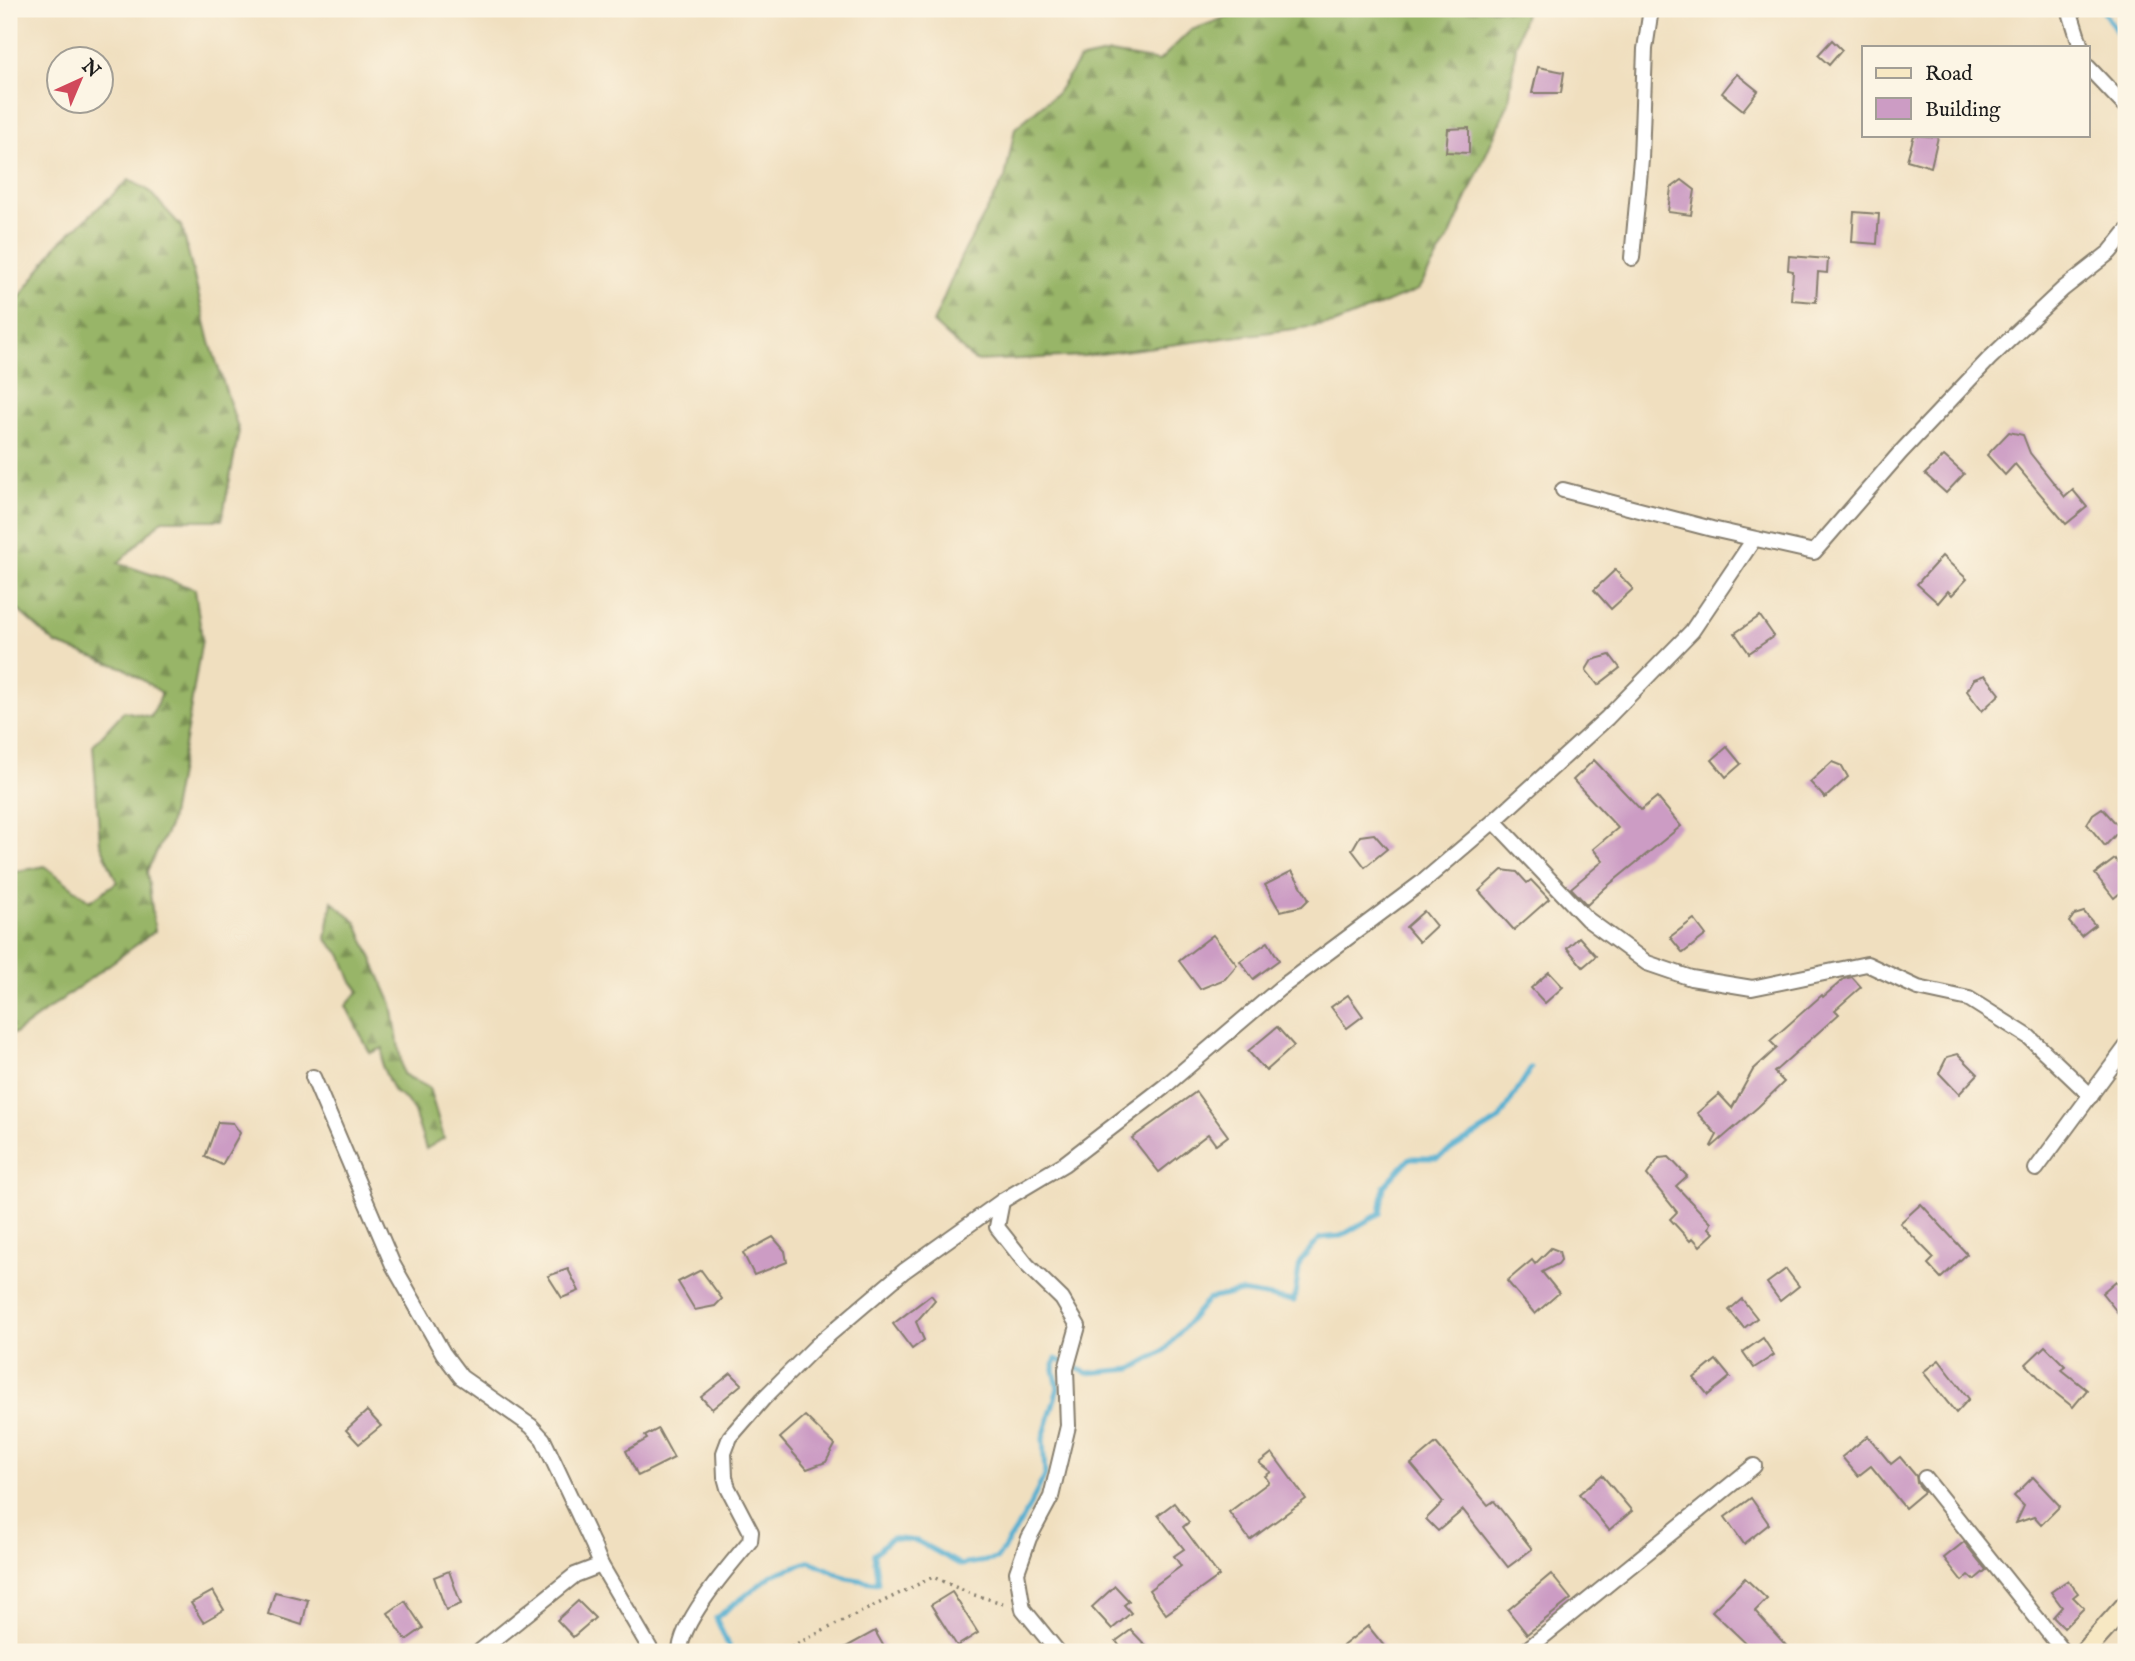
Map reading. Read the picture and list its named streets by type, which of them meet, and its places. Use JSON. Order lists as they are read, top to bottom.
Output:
{
  "legend": ["Road", "Building"],
  "north": "top right"
}
